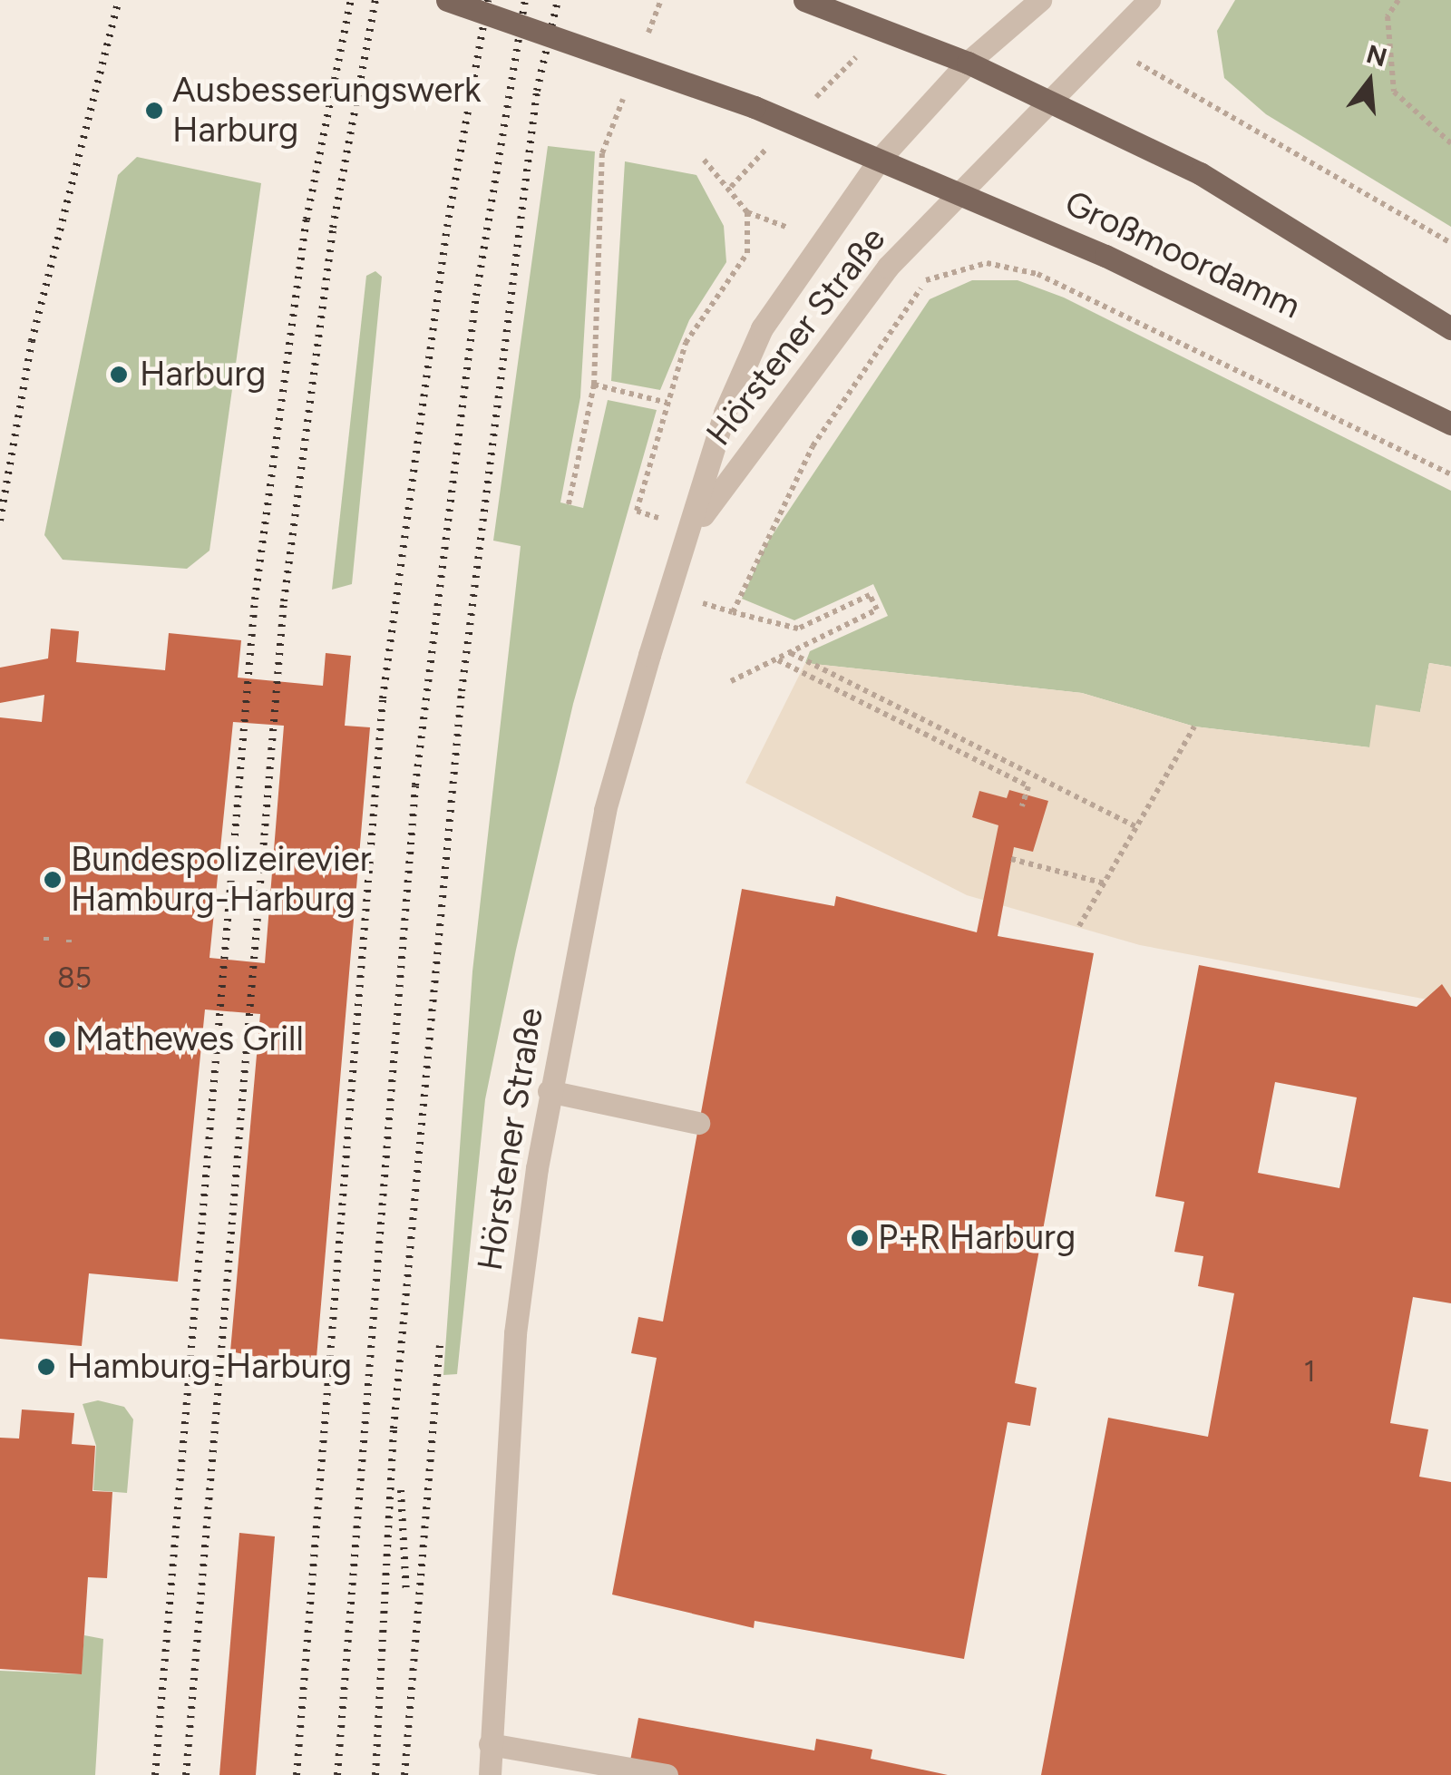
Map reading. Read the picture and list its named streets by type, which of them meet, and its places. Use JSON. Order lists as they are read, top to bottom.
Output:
{
  "streets": {
    "main road": ["Großmoordamm"],
    "street": ["Hörstener Straße"]
  },
  "crossings": [
    ["Großmoordamm", "Hörstener Straße"]
  ],
  "places": [
    "Ausbesserungswerk Harburg",
    "Harburg",
    "Bundespolizeirevier Hamburg-Harburg",
    "Mathewes Grill",
    "P+R Harburg",
    "Hamburg-Harburg"
  ],
  "house_numbers": ["85", "1"],
  "north": "top"
}
